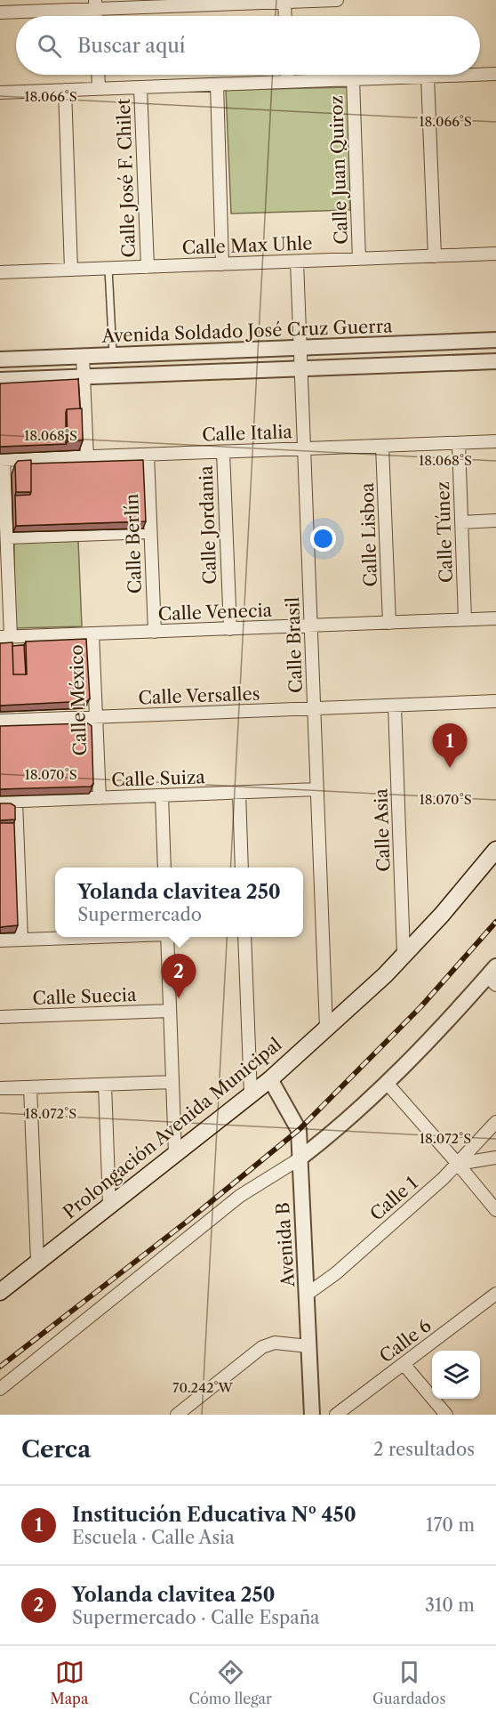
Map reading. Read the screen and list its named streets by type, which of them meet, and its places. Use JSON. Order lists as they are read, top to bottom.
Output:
{
  "streets": {
    "main road": ["Prolongación Avenida Municipal"],
    "street": [
      "Calle Juan Quiroz",
      "Calle José F. Chilet",
      "Calle Max Uhle",
      "Avenida Soldado José Cruz Guerra",
      "Calle Italia",
      "Calle Jordania",
      "Calle Túnez",
      "Calle Lisboa",
      "Calle Berlín",
      "Calle Venecia",
      "Calle Brasil",
      "Calle Versalles",
      "Calle México",
      "Calle Suiza",
      "Calle Asia",
      "Calle Suecia",
      "Calle 1",
      "Avenida B",
      "Calle 6"
    ]
  },
  "crossings": [
    ["Calle Juan Quiroz", "Calle Max Uhle"],
    ["Calle José F. Chilet", "Calle Max Uhle"],
    ["Calle Max Uhle", "Calle Brasil"],
    ["Avenida Soldado José Cruz Guerra", "Calle Brasil"],
    ["Calle Italia", "Calle Jordania"],
    ["Calle Italia", "Calle Túnez"],
    ["Calle Italia", "Calle Lisboa"],
    ["Calle Italia", "Calle Berlín"],
    ["Calle Italia", "Calle Brasil"],
    ["Calle Jordania", "Calle Venecia"],
    ["Calle Túnez", "Calle Venecia"],
    ["Calle Lisboa", "Calle Venecia"],
    ["Calle Berlín", "Calle Venecia"],
    ["Calle Venecia", "Calle Brasil"],
    ["Calle Venecia", "Calle México"],
    ["Calle Brasil", "Calle Versalles"],
    ["Calle Brasil", "Calle Suiza"],
    ["Calle Brasil", "Prolongación Avenida Municipal"],
    ["Calle Versalles", "Calle México"],
    ["Calle Versalles", "Calle Asia"],
    ["Calle México", "Calle Suiza"],
    ["Calle Asia", "Prolongación Avenida Municipal"],
    ["Prolongación Avenida Municipal", "Avenida B"],
    ["Calle 1", "Avenida B"]
  ],
  "page": {
    "search": "Buscar aquí",
    "pins": ["1", "2"],
    "popup": ["Yolanda clavitea 250", "Supermercado"],
    "heading": ["Cerca", "2 resultados"],
    "list": [
      {
        "mark": "1",
        "name": "Institución Educativa Nº 450",
        "note": "Escuela · Calle Asia",
        "value": "170 m"
      },
      {
        "mark": "2",
        "name": "Yolanda clavitea 250",
        "note": "Supermercado · Calle España",
        "value": "310 m"
      }
    ],
    "nav": ["Mapa", "Cómo llegar", "Guardados"]
  },
  "coordinates": [
    "18.066°S",
    "18.068°S",
    "18.070°S",
    "18.072°S",
    "70.242°W"
  ]
}
